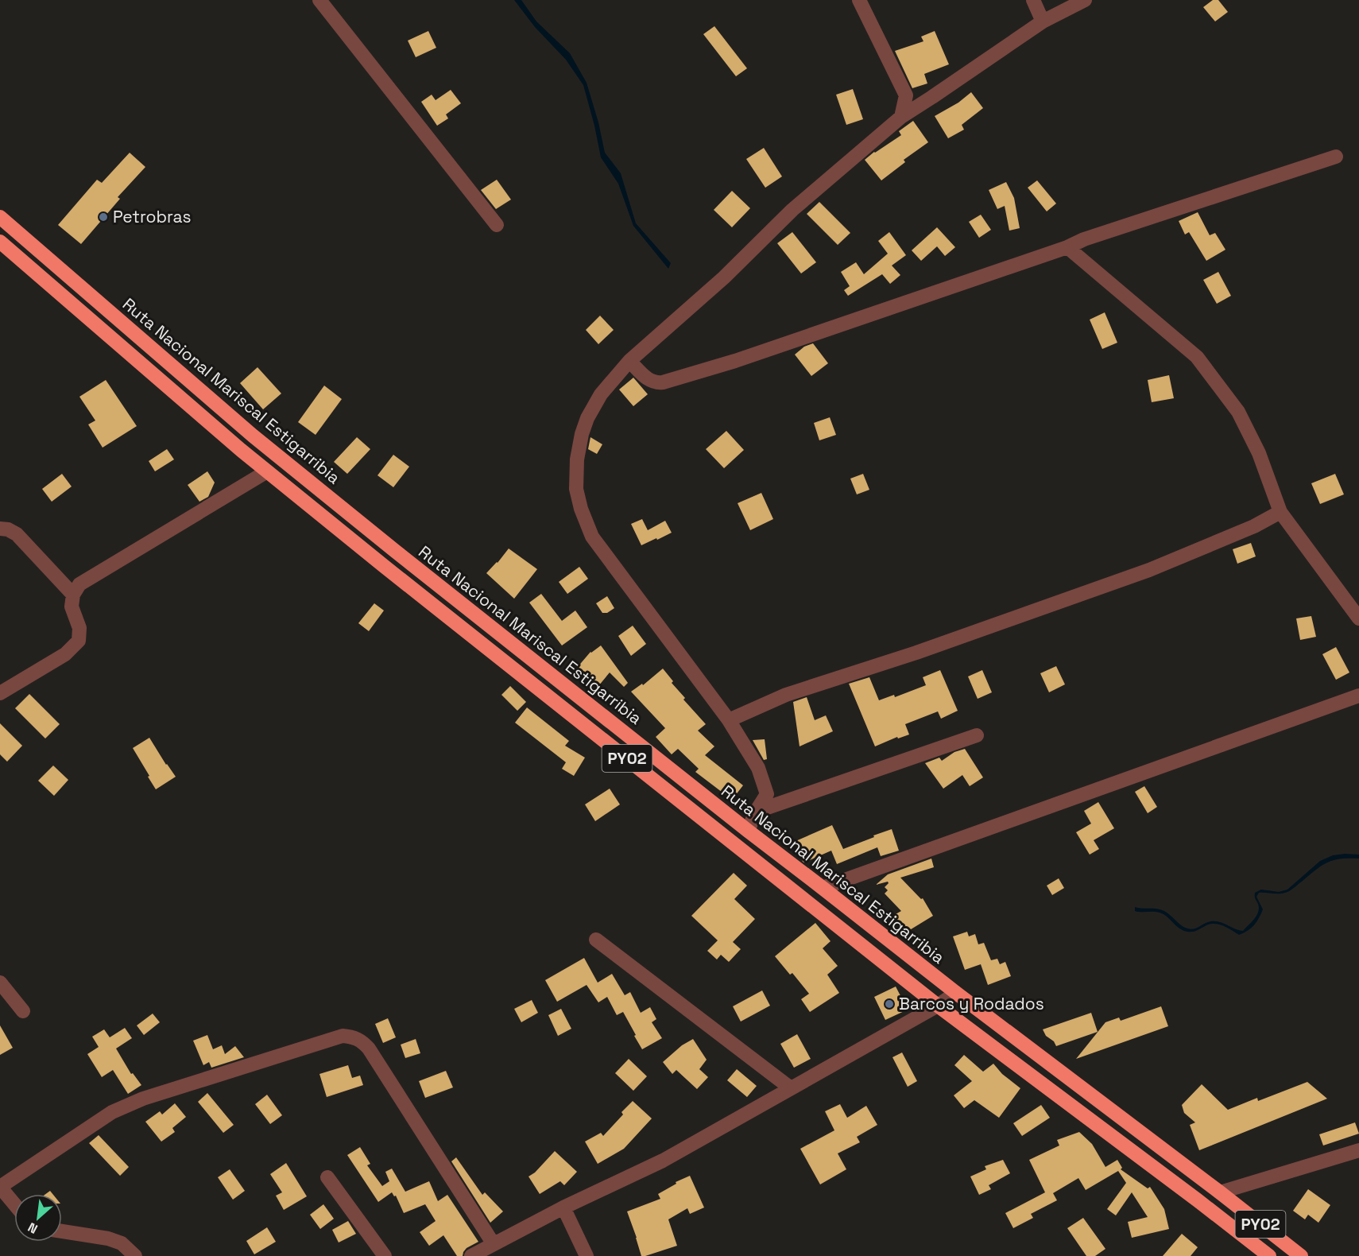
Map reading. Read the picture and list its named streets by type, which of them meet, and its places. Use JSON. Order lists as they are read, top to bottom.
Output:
{
  "streets": {
    "highway": ["Ruta Nacional Mariscal Estigarribia", "PY02"]
  },
  "places": ["Petrobras", "Barcos y Rodados"],
  "north": "bottom left"
}
